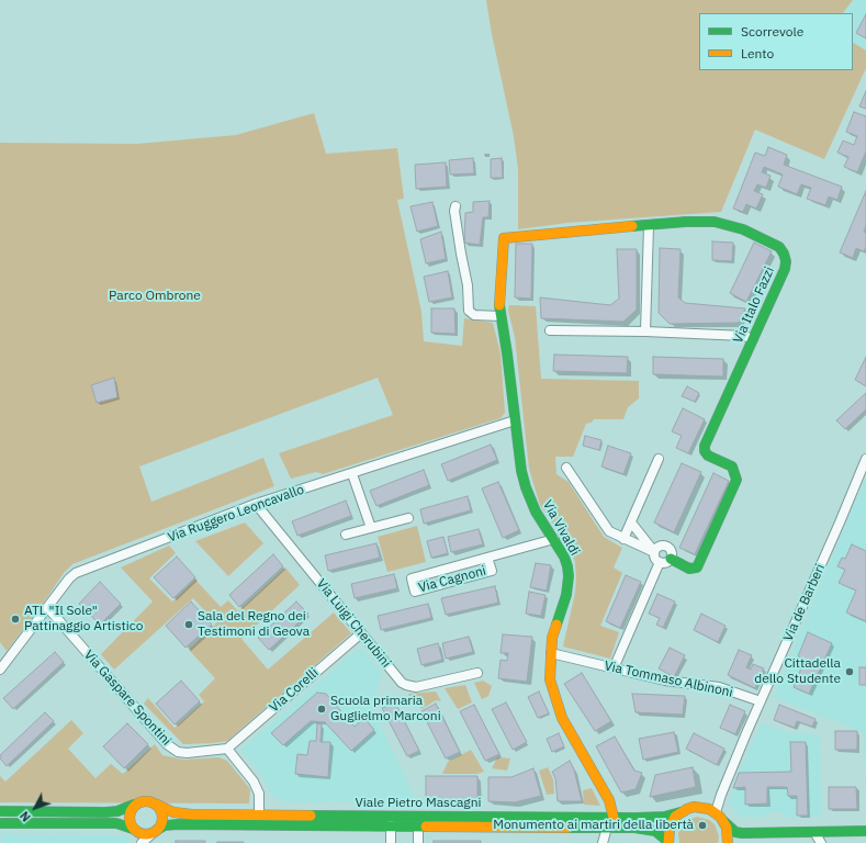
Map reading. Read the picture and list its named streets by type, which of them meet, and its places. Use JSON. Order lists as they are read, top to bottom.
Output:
{
  "streets": {
    "main road": ["Via Italo Fazzi", "Via Vivaldi", "Viale Pietro Mascagni"],
    "street": [
      "Via Ruggero Leoncavallo",
      "Via Cagnoni",
      "Via de Barberi",
      "Via Luigi Cherubini",
      "Via Tommaso Albinoni",
      "Via Corelli",
      "Via Gaspare Spontini"
    ]
  },
  "crossings": [
    ["Via Italo Fazzi", "Via Vivaldi"],
    ["Via Ruggero Leoncavallo", "Via Vivaldi"],
    ["Via Ruggero Leoncavallo", "Via Luigi Cherubini"],
    ["Via Ruggero Leoncavallo", "Via Gaspare Spontini"],
    ["Via Vivaldi", "Via Cagnoni"],
    ["Via Vivaldi", "Via Tommaso Albinoni"],
    ["Via Vivaldi", "Viale Pietro Mascagni"],
    ["Via de Barberi", "Via Tommaso Albinoni"],
    ["Via de Barberi", "Viale Pietro Mascagni"],
    ["Via Luigi Cherubini", "Via Corelli"],
    ["Via Corelli", "Via Gaspare Spontini"]
  ],
  "parks": ["Parco Ombrone"],
  "places": [
    "ATL \"Il Sole\" Pattinaggio Artistico",
    "Sala del Regno dei Testimoni di Geova",
    "Cittadella dello Studente",
    "Scuola primaria Guglielmo Marconi",
    "Monumento ai martiri della libertà"
  ],
  "legend": ["Scorrevole", "Lento"],
  "north": "bottom left"
}
